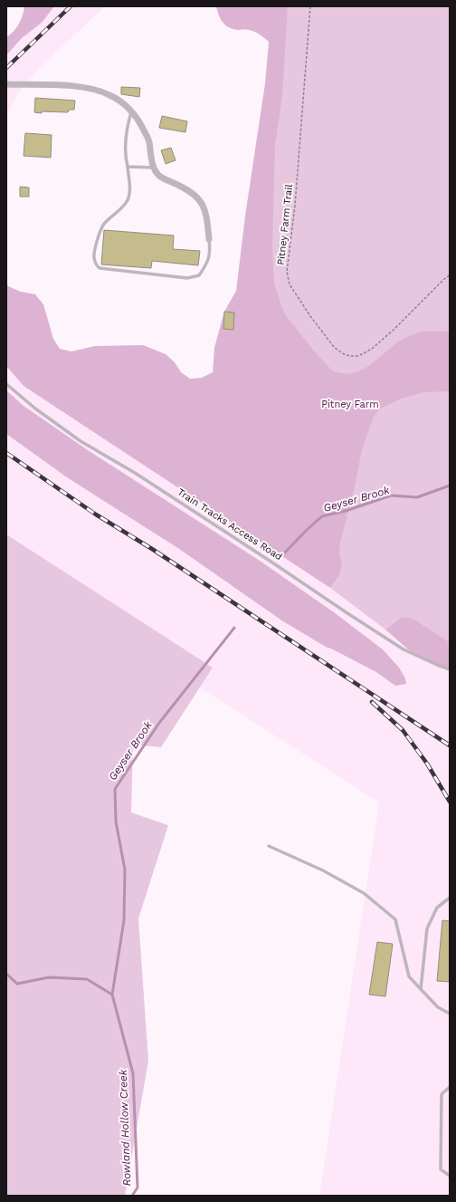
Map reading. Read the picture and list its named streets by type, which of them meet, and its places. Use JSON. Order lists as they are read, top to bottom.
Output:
{
  "streets": {
    "lane": ["Train Tracks Access Road"],
    "path": ["Pitney Farm Trail"]
  },
  "water": ["Geyser Brook", "Rowland Hollow Creek"],
  "parks": ["Pitney Farm"]
}
